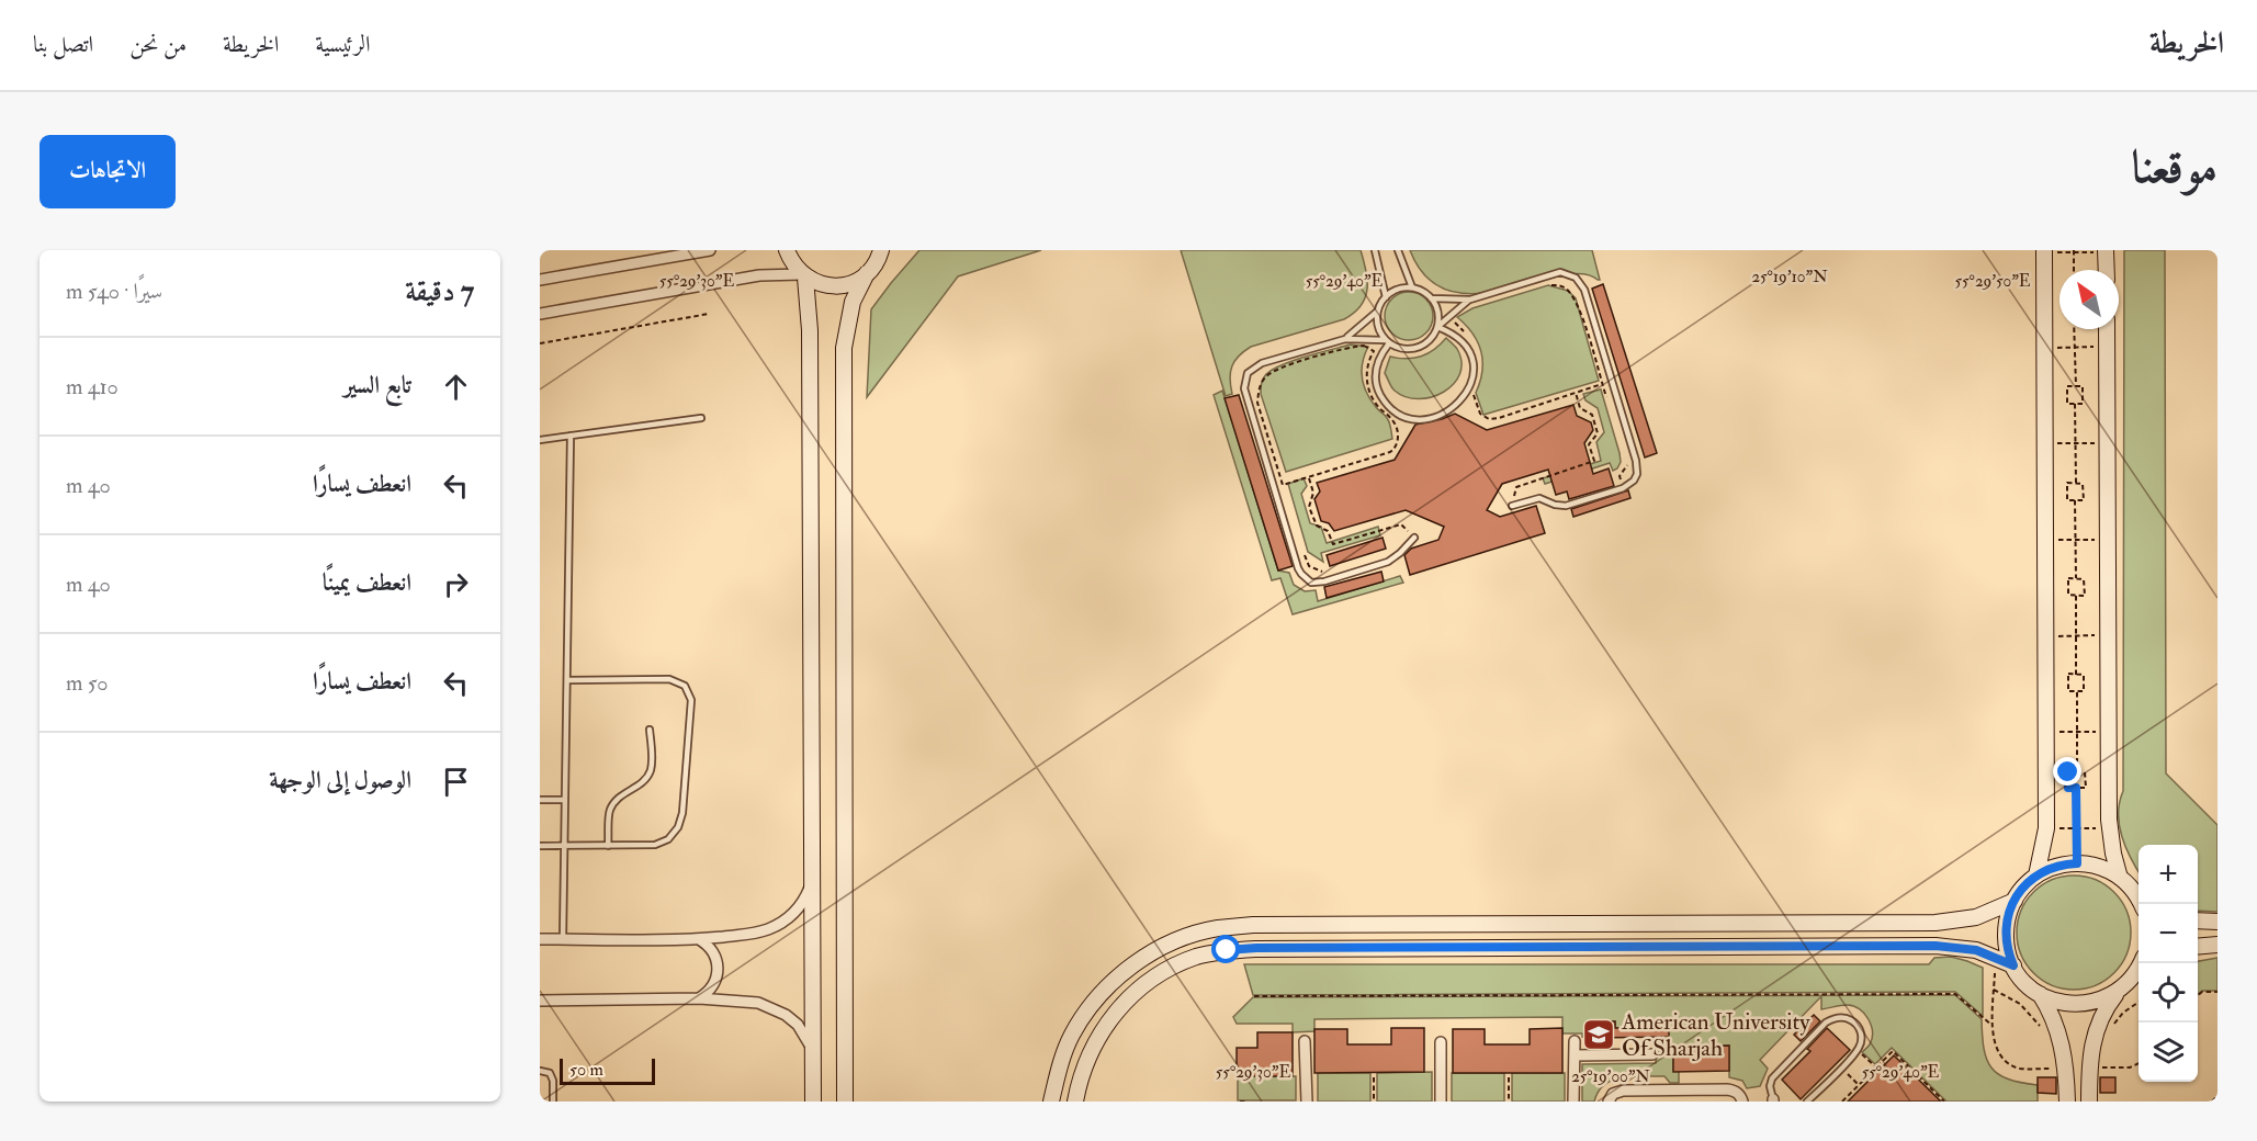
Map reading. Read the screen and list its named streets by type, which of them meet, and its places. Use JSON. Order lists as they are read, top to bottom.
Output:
{
  "places": {
    "school or university": ["American University Of Sharjah"]
  },
  "scale_bar": "50 m",
  "north": "top left",
  "page": {
    "header": "الخريطة",
    "nav": [
      "الرئيسية",
      "الخريطة",
      "من نحن",
      "اتصل بنا"
    ],
    "title": "موقعنا",
    "buttons": "الاتجاهات",
    "heading": ["7 دقيقة", "سيرًا · 540 m"],
    "list": [
      ["تابع السير", "410 m"],
      ["انعطف يسارًا", "40 m"],
      ["انعطف يمينًا", "40 m"],
      ["انعطف يسارًا", "50 m"],
      "الوصول إلى الوجهة"
    ],
    "map_buttons": ["+", "−"],
    "scale": "50 m"
  },
  "coordinates": [
    "25°19'10\"N",
    "55°29'30\"E",
    "55°29'40\"E",
    "55°29'50\"E",
    "25°19'00\"N"
  ]
}
